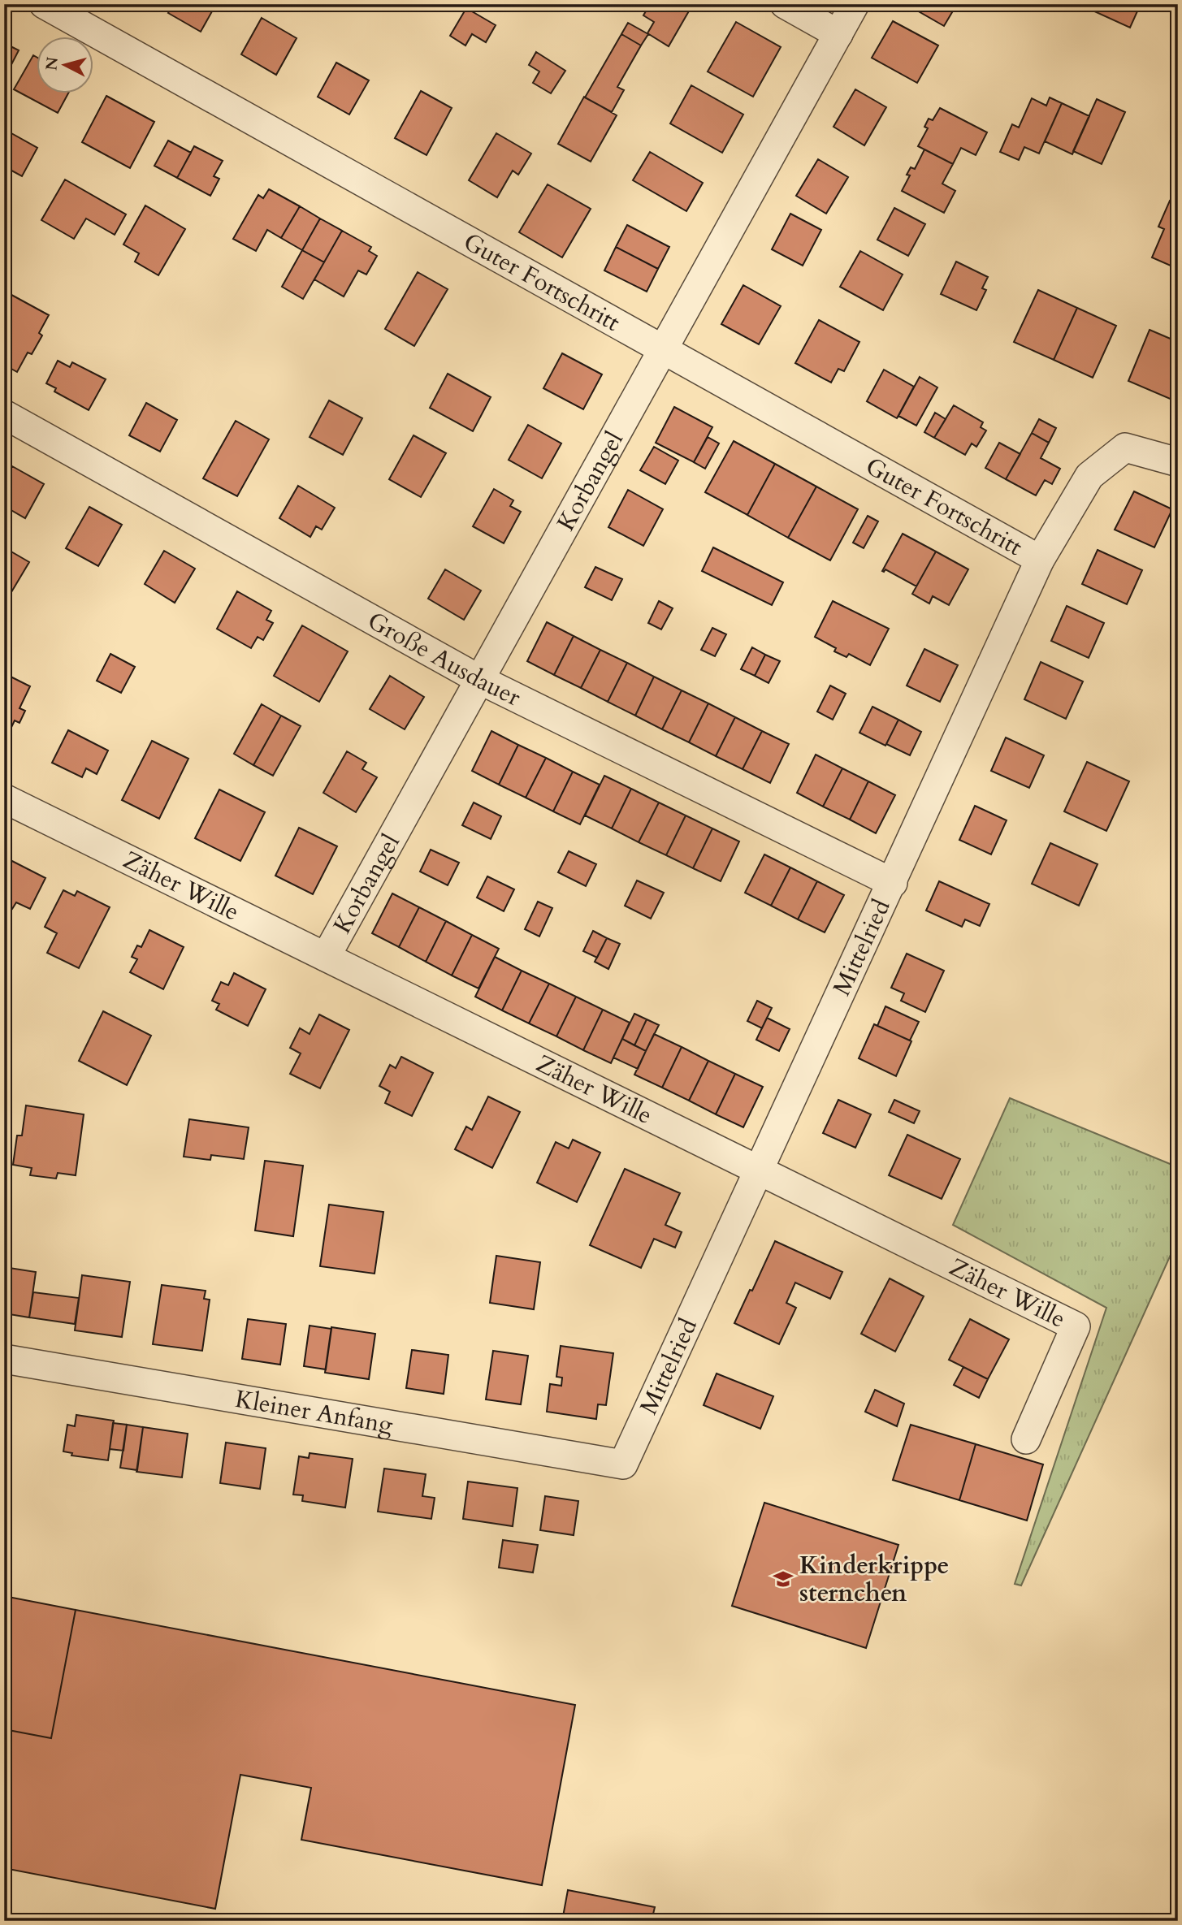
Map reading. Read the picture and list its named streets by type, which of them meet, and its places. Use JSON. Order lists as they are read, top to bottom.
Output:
{
  "streets": {
    "street": [
      "Guter Fortschritt",
      "Korbangel",
      "Große Ausdauer",
      "Zäher Wille",
      "Mittelried",
      "Kleiner Anfang"
    ]
  },
  "crossings": [
    ["Guter Fortschritt", "Korbangel"],
    ["Guter Fortschritt", "Mittelried"],
    ["Korbangel", "Große Ausdauer"],
    ["Korbangel", "Zäher Wille"],
    ["Große Ausdauer", "Mittelried"],
    ["Zäher Wille", "Mittelried"],
    ["Mittelried", "Kleiner Anfang"]
  ],
  "places": {
    "school or university": ["Kinderkrippe sternchen"]
  },
  "north": "left"
}
